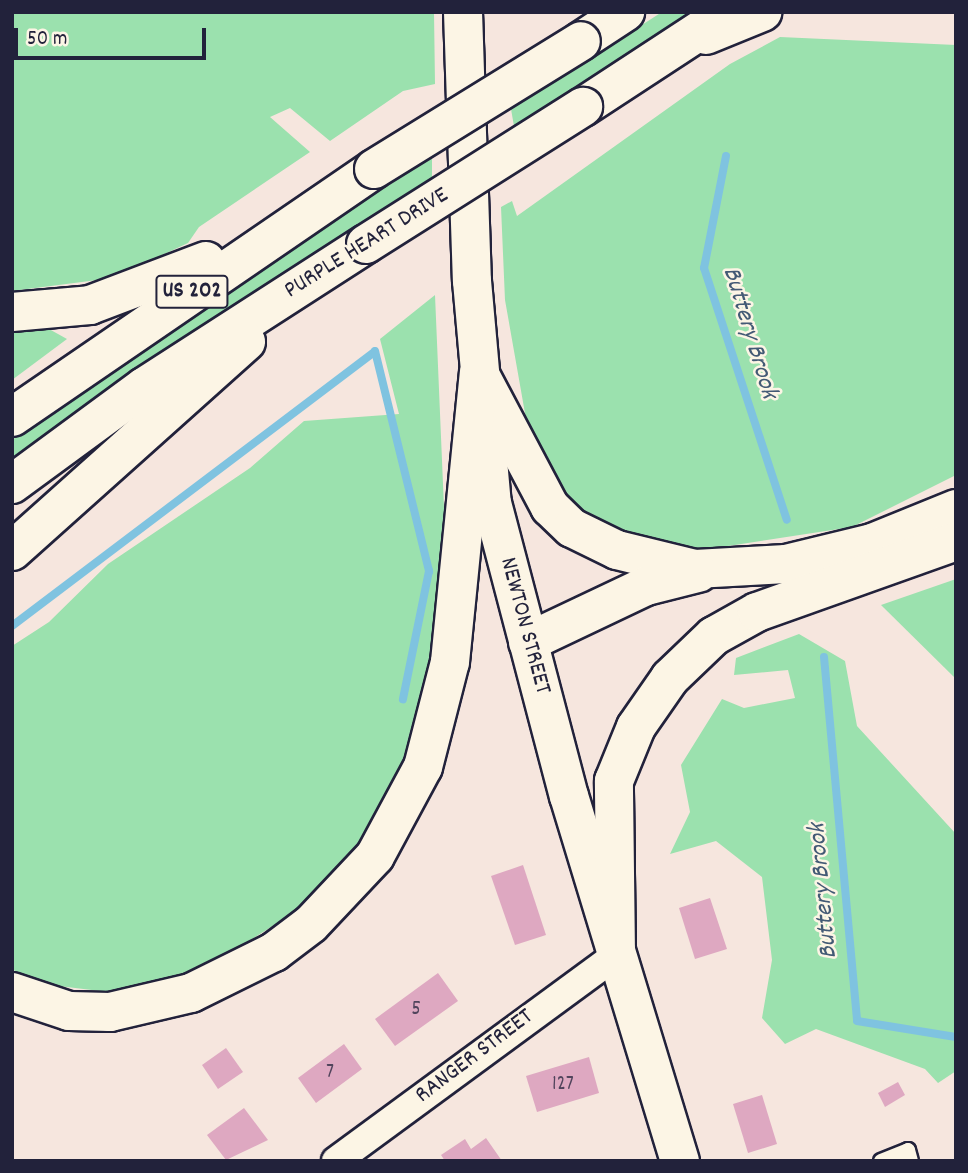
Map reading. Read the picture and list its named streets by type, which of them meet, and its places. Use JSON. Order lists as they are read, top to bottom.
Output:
{
  "streets": {
    "main road": ["PURPLE HEART DRIVE", "US 202", "NEWTON STREET"],
    "street": ["RANGER STREET"]
  },
  "crossings": [
    ["NEWTON STREET", "RANGER STREET"]
  ],
  "water": ["Buttery Brook"],
  "house_numbers": ["5", "7", "127"],
  "scale_bar": "50 m"
}
